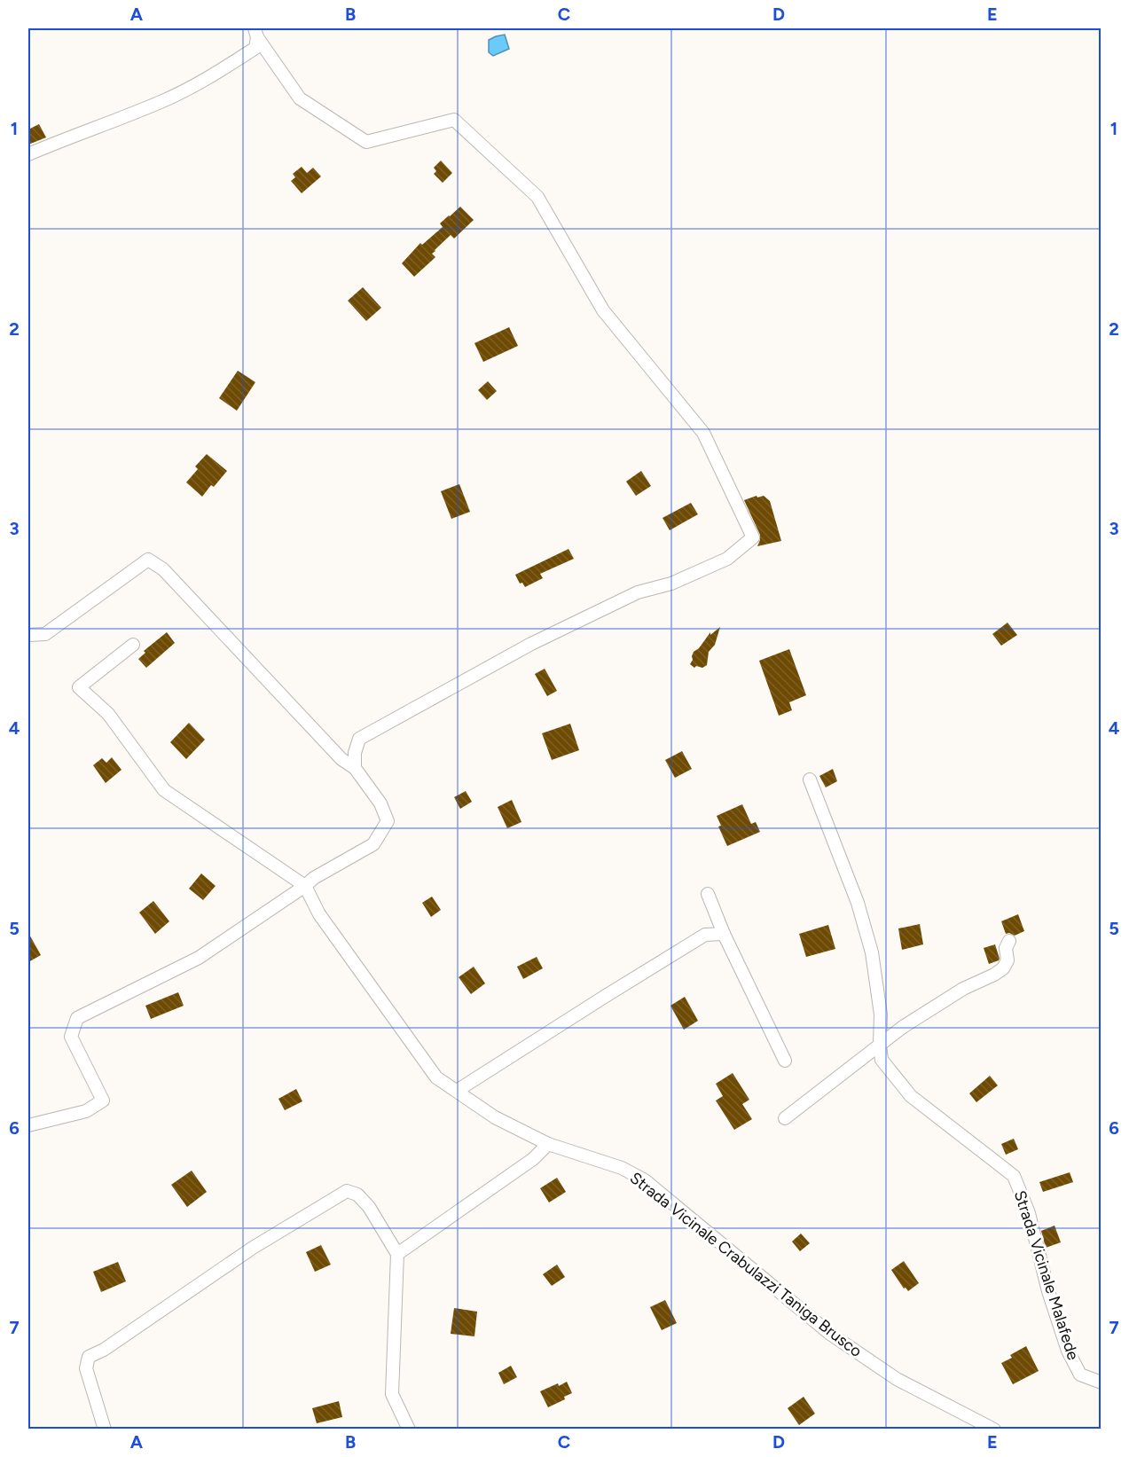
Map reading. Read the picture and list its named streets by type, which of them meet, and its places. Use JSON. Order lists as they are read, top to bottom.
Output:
{
  "streets": {
    "street": ["Strada Vicinale Crabulazzi Taniga Brusco", "Strada Vicinale Malafede"]
  },
  "grid": {
    "columns": [
      "A",
      "B",
      "C",
      "D",
      "E"
    ],
    "rows": [
      "1",
      "2",
      "3",
      "4",
      "5",
      "6",
      "7"
    ]
  }
}
